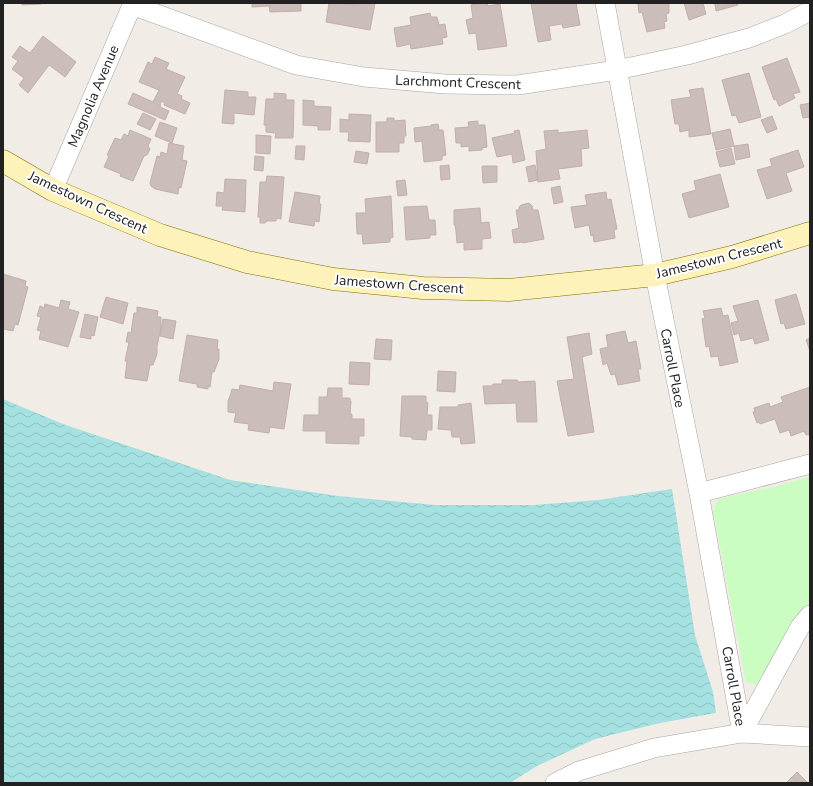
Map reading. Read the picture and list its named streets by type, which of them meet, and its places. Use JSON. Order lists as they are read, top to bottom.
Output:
{
  "streets": {
    "main road": ["Jamestown Crescent"],
    "street": ["Larchmont Crescent", "Magnolia Avenue", "Carroll Place"]
  },
  "crossings": [
    ["Larchmont Crescent", "Magnolia Avenue"],
    ["Larchmont Crescent", "Carroll Place"],
    ["Magnolia Avenue", "Jamestown Crescent"],
    ["Jamestown Crescent", "Carroll Place"]
  ]
}
